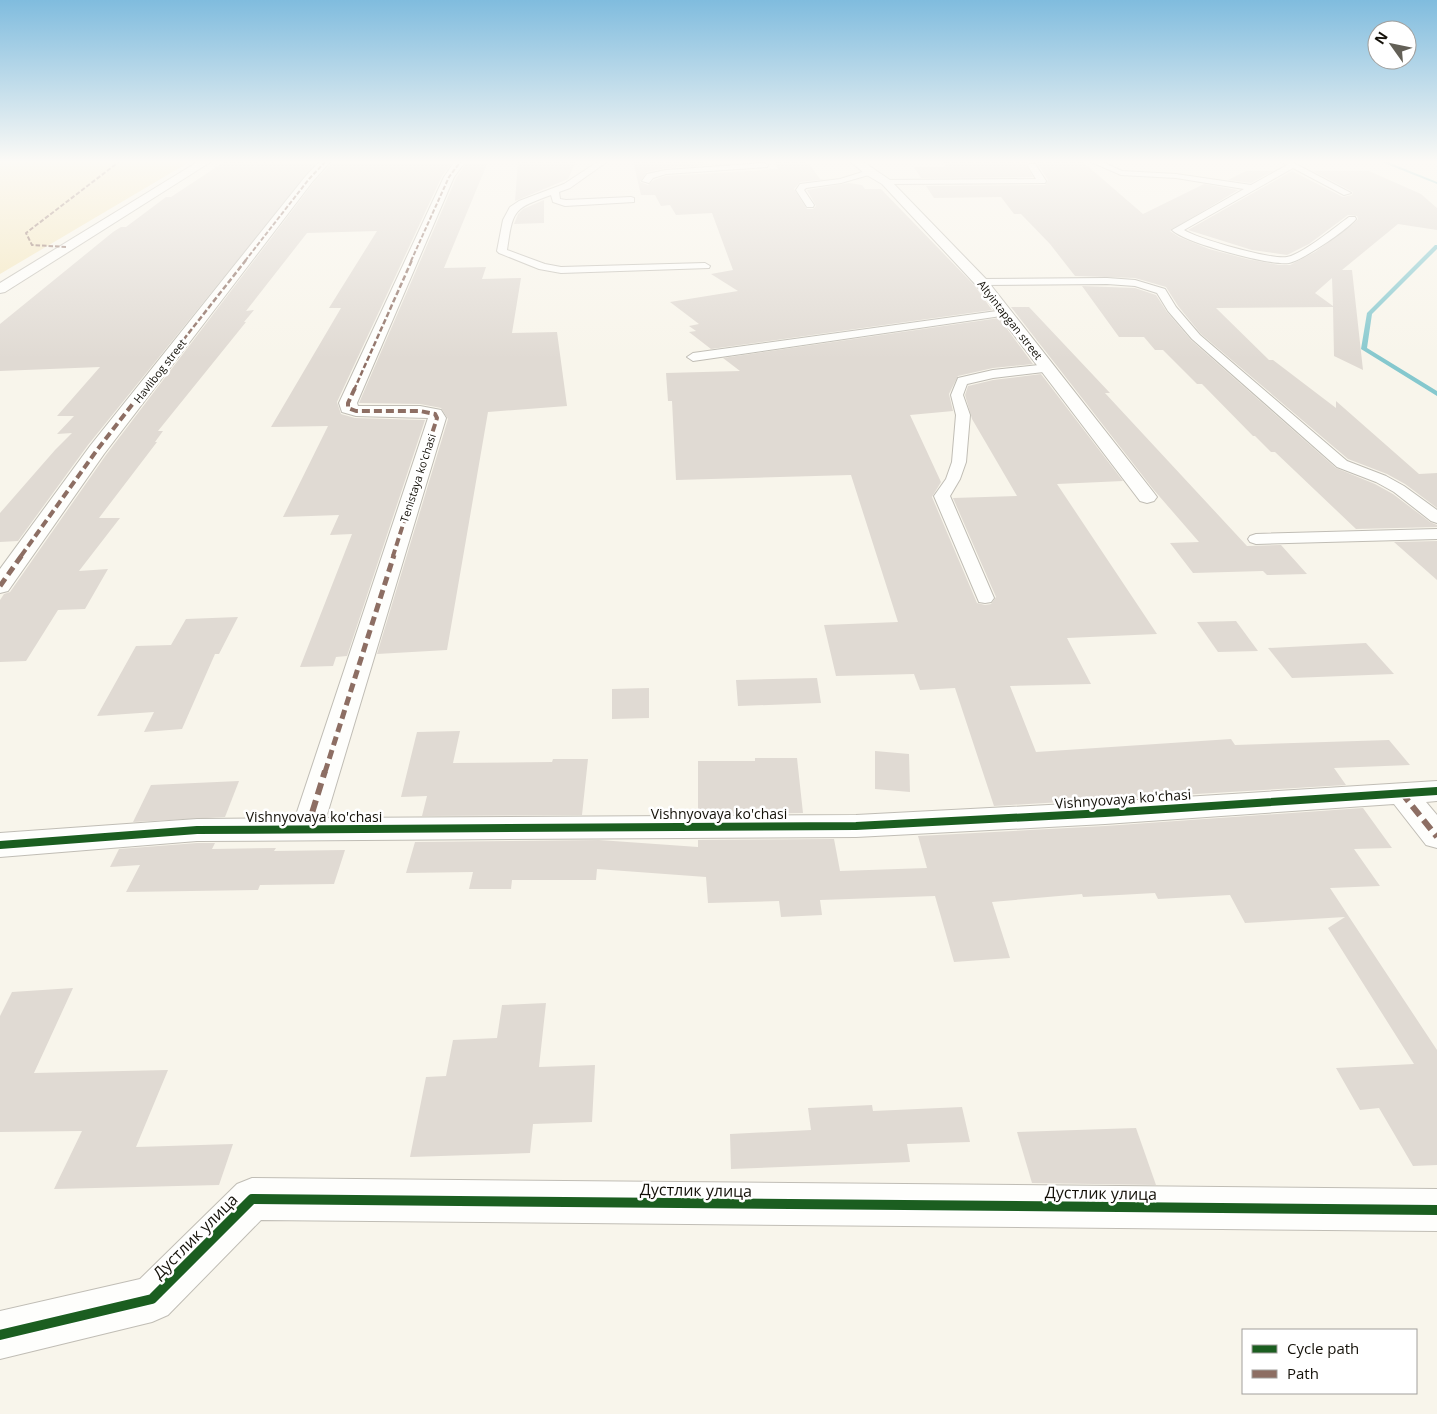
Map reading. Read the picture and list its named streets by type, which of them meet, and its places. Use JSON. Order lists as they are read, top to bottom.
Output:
{
  "streets": {
    "street": [
      "Altyintapgan street",
      "Hаvlibog street",
      "Tenistaya ko'chasi",
      "Vishnyovaya ko'chasi",
      "Дустлик улица"
    ]
  },
  "crossings": [
    ["Tenistaya ko'chasi", "Vishnyovaya ko'chasi"]
  ],
  "legend": ["Cycle path", "Path"],
  "north": "top left"
}
